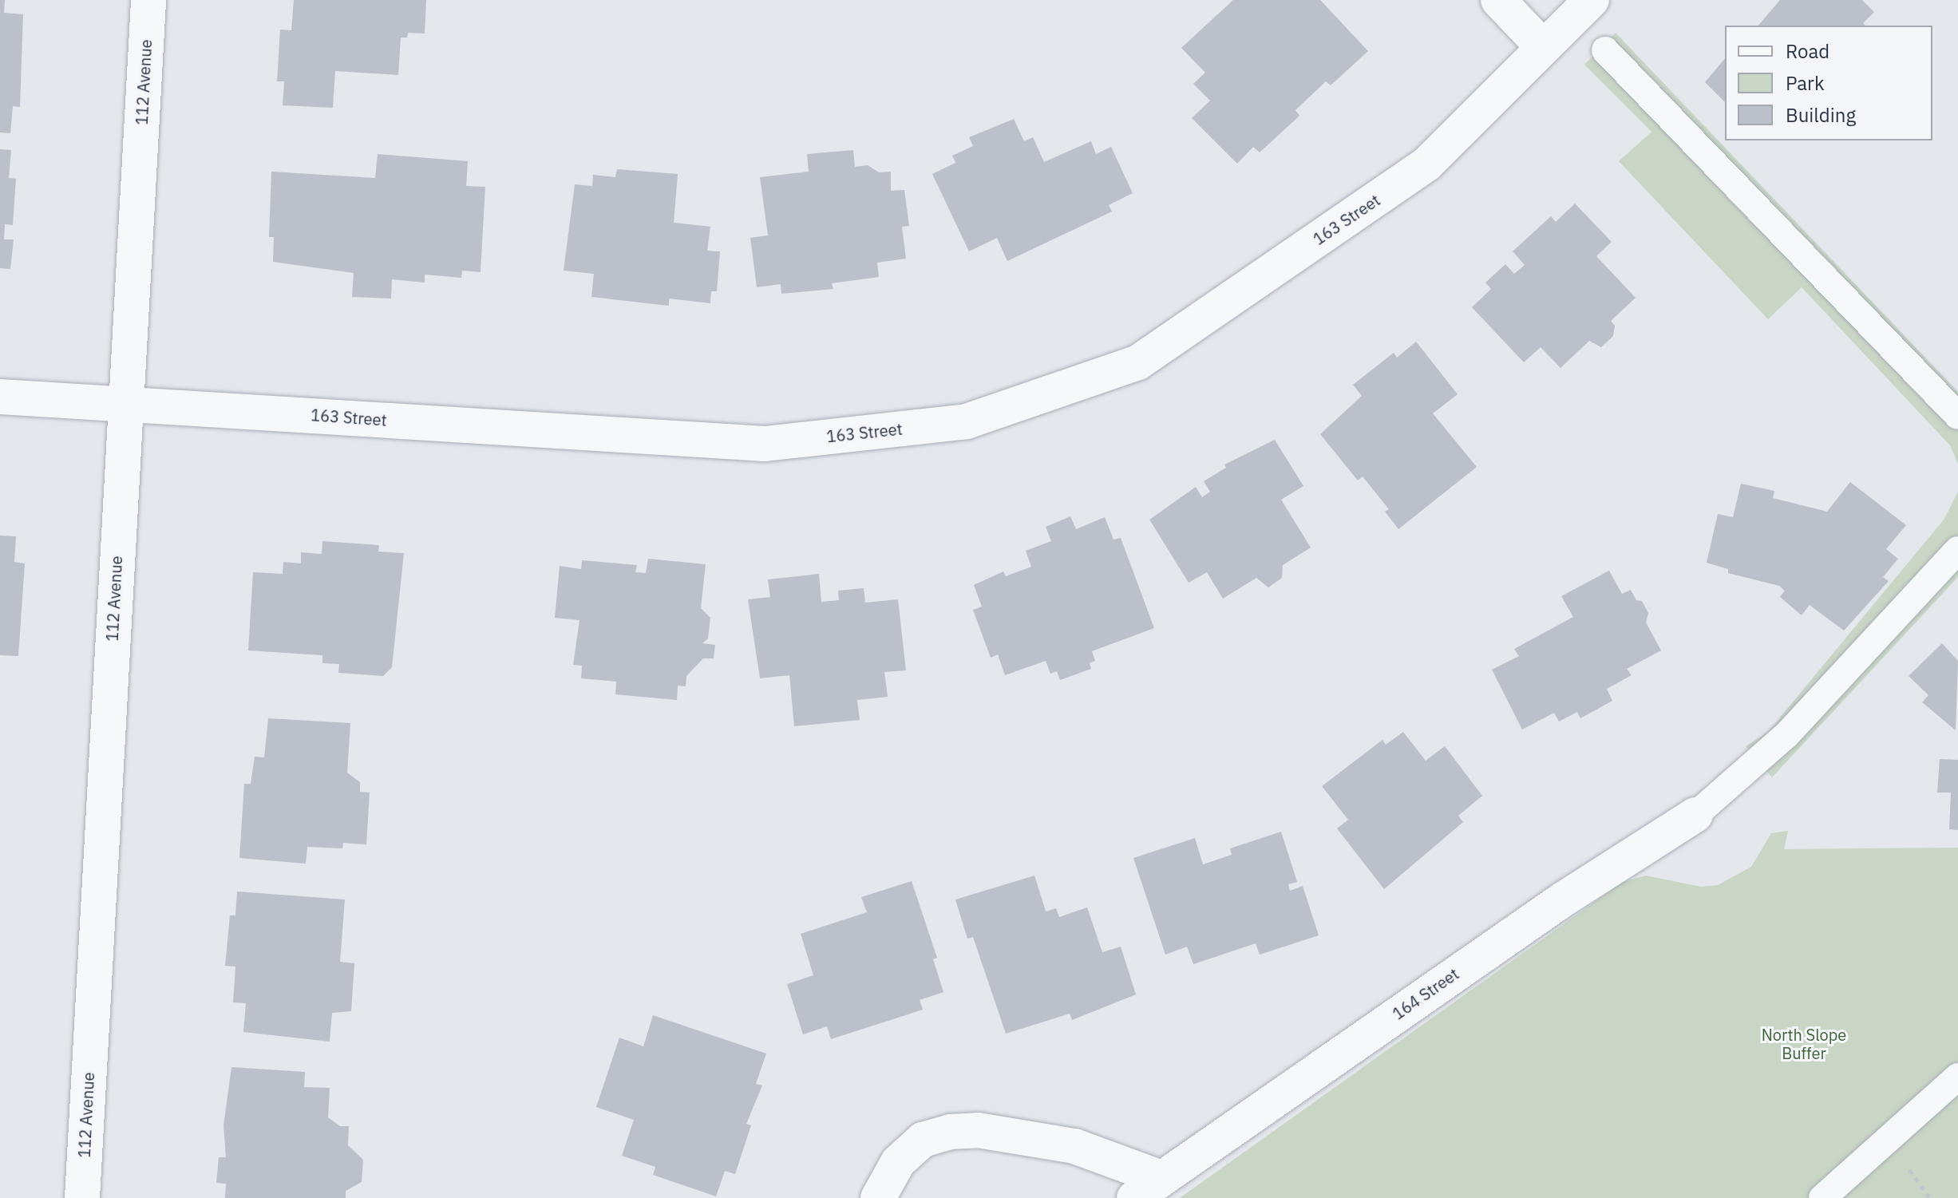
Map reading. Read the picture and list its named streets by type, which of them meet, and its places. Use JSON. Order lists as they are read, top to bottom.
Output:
{
  "streets": {
    "street": ["112 Avenue", "163 Street", "164 Street"]
  },
  "crossings": [
    ["112 Avenue", "163 Street"]
  ],
  "parks": ["North Slope Buffer"],
  "legend": ["Road", "Park", "Building"]
}
